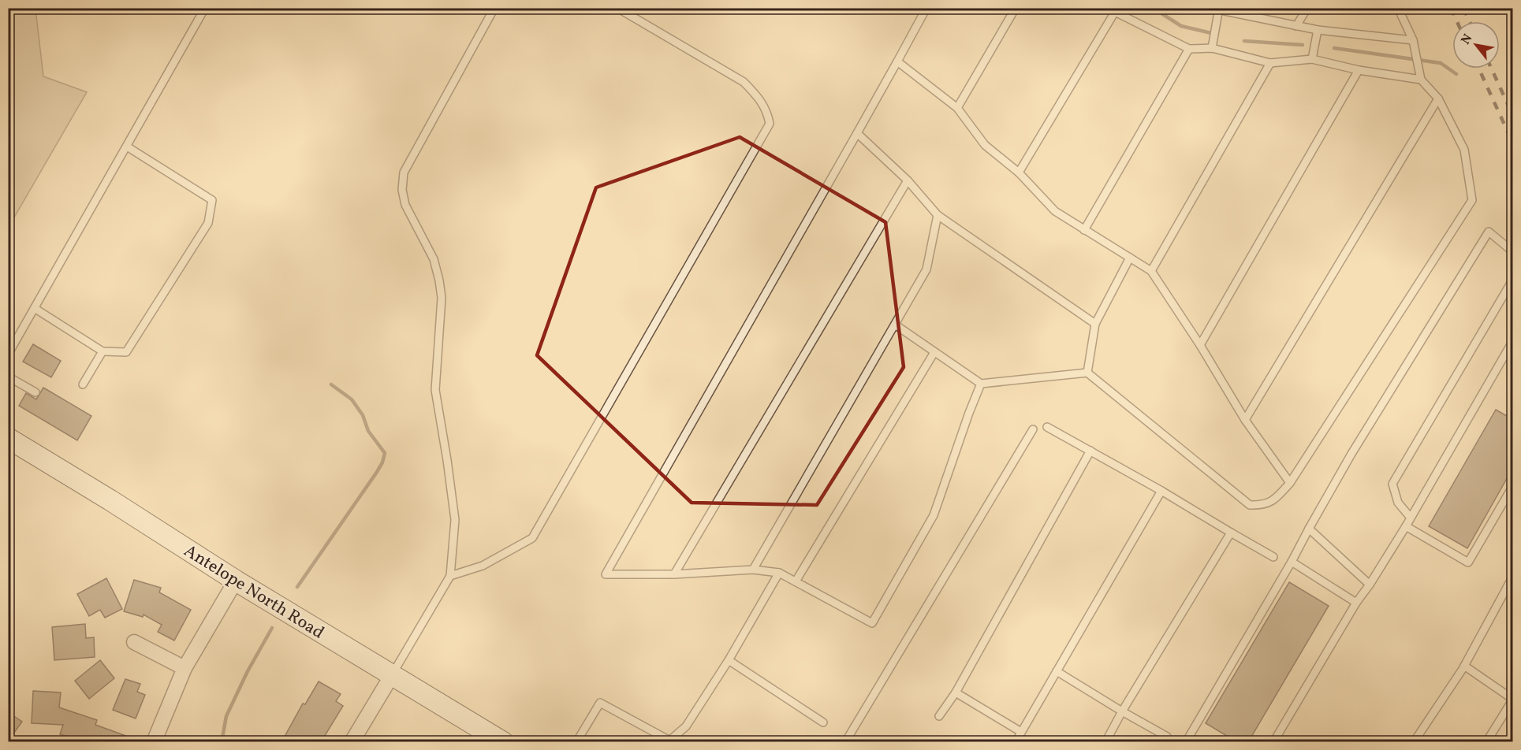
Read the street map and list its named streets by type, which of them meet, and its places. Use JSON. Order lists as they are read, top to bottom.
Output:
{
  "streets": {
    "main road": ["Antelope North Road"]
  },
  "north": "top left"
}
